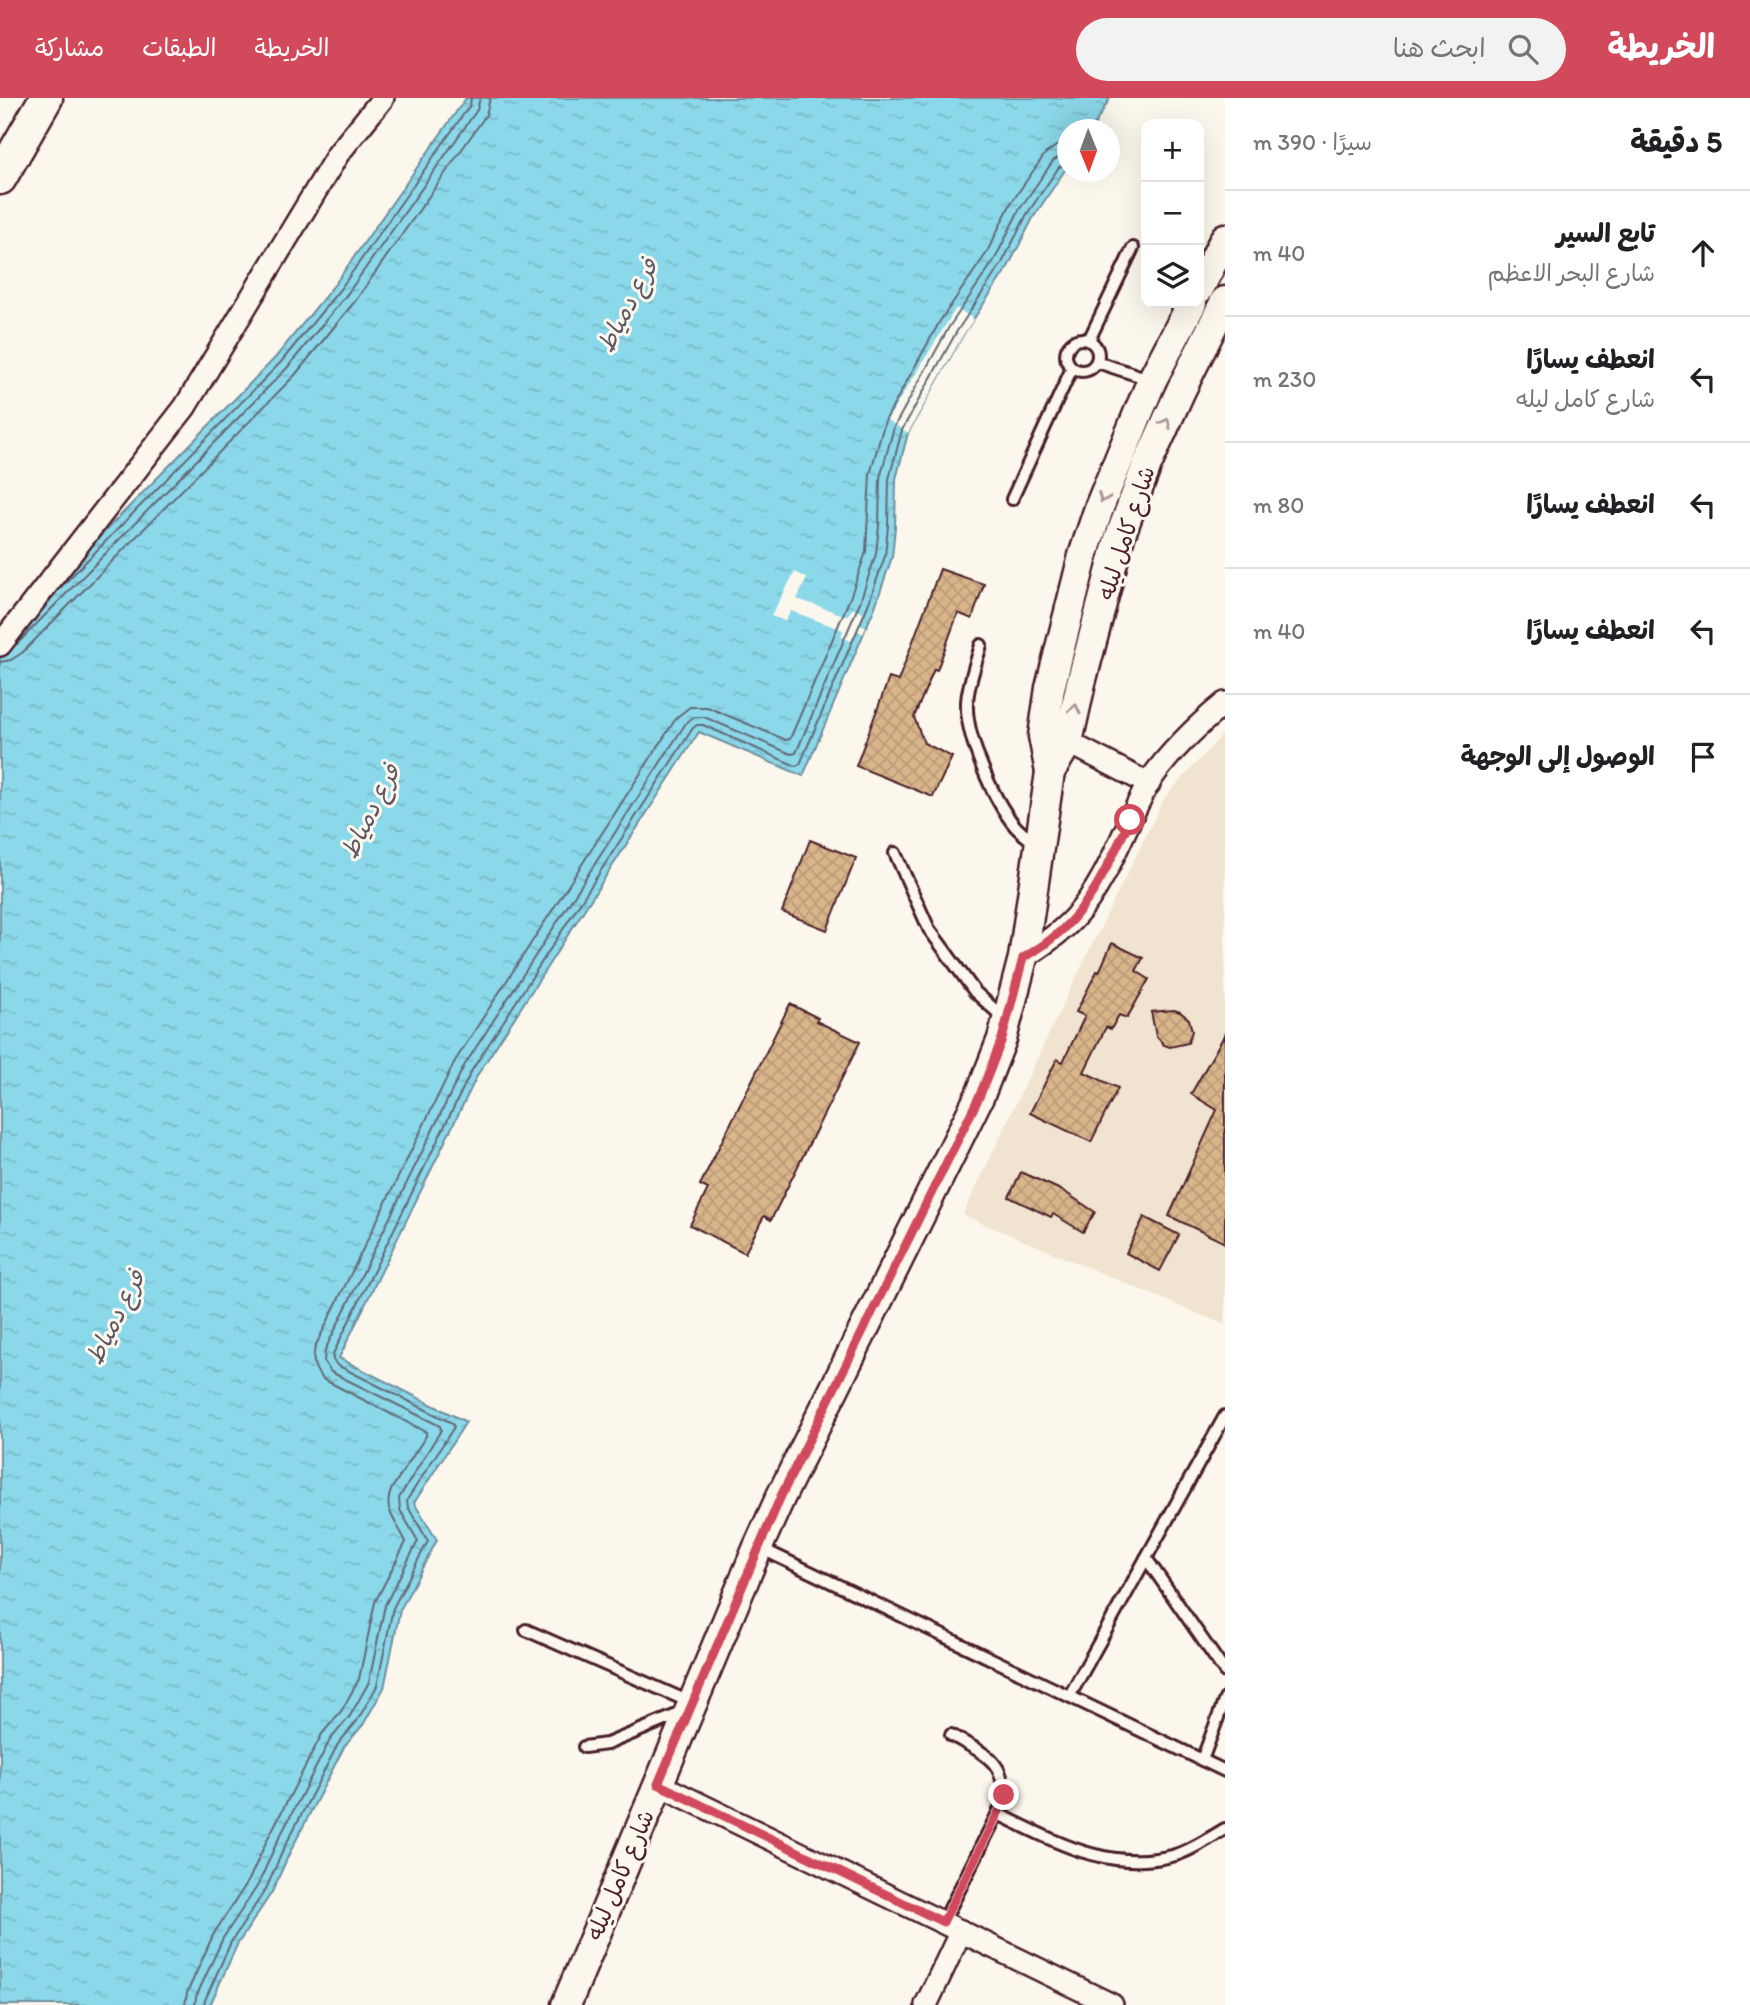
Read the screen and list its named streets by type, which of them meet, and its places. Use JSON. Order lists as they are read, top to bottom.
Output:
{
  "streets": {
    "street": ["شارع كامل ليله"]
  },
  "water": ["فرع دمياط"],
  "north": "bottom",
  "page": {
    "header": "الخريطة",
    "search": "ابحث هنا",
    "nav": ["الخريطة", "الطبقات", "مشاركة"],
    "heading": ["5 دقيقة", "سيرًا · 390 m"],
    "map_buttons": ["+", "−"],
    "list": [
      ["تابع السير", "شارع البحر الاعظم", "40 m"],
      ["انعطف يسارًا", "شارع كامل ليله", "230 m"],
      ["انعطف يسارًا", "80 m"],
      ["انعطف يسارًا", "40 m"],
      "الوصول إلى الوجهة"
    ]
  }
}
